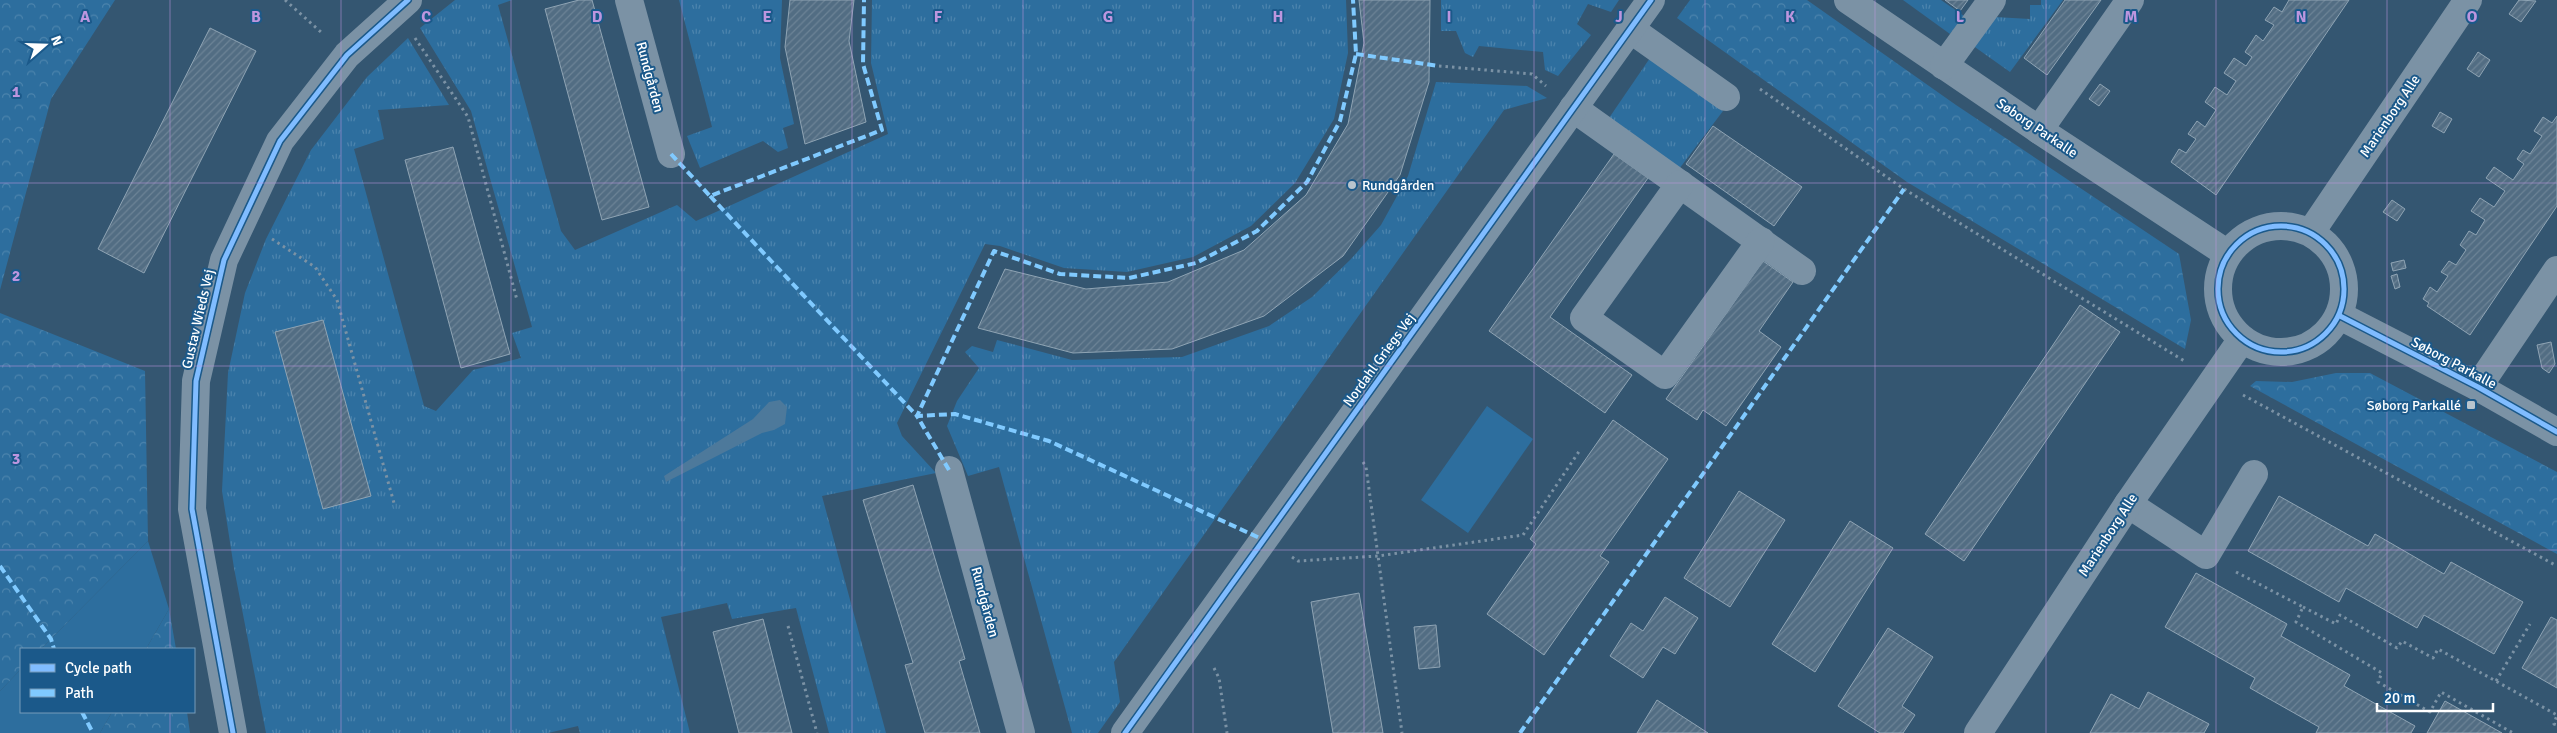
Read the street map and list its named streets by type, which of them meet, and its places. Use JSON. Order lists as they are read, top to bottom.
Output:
{
  "streets": {
    "street": [
      "Rundgården",
      "Marienborg Alle",
      "Søborg Parkalle",
      "Gustav Wieds Vej",
      "Nordahl Griegs Vej"
    ]
  },
  "crossings": [
    ["Marienborg Alle", "Søborg Parkalle"]
  ],
  "places": {
    "other": ["Rundgården"],
    "transit": ["Søborg Parkallé"]
  },
  "legend": ["Cycle path", "Path"],
  "scale_bar": "20 m",
  "north": "right",
  "grid": {
    "columns": [
      "A",
      "B",
      "C",
      "D",
      "E",
      "F",
      "G",
      "H",
      "I",
      "J",
      "K",
      "L",
      "M",
      "N",
      "O"
    ],
    "rows": ["1", "2", "3"]
  }
}
